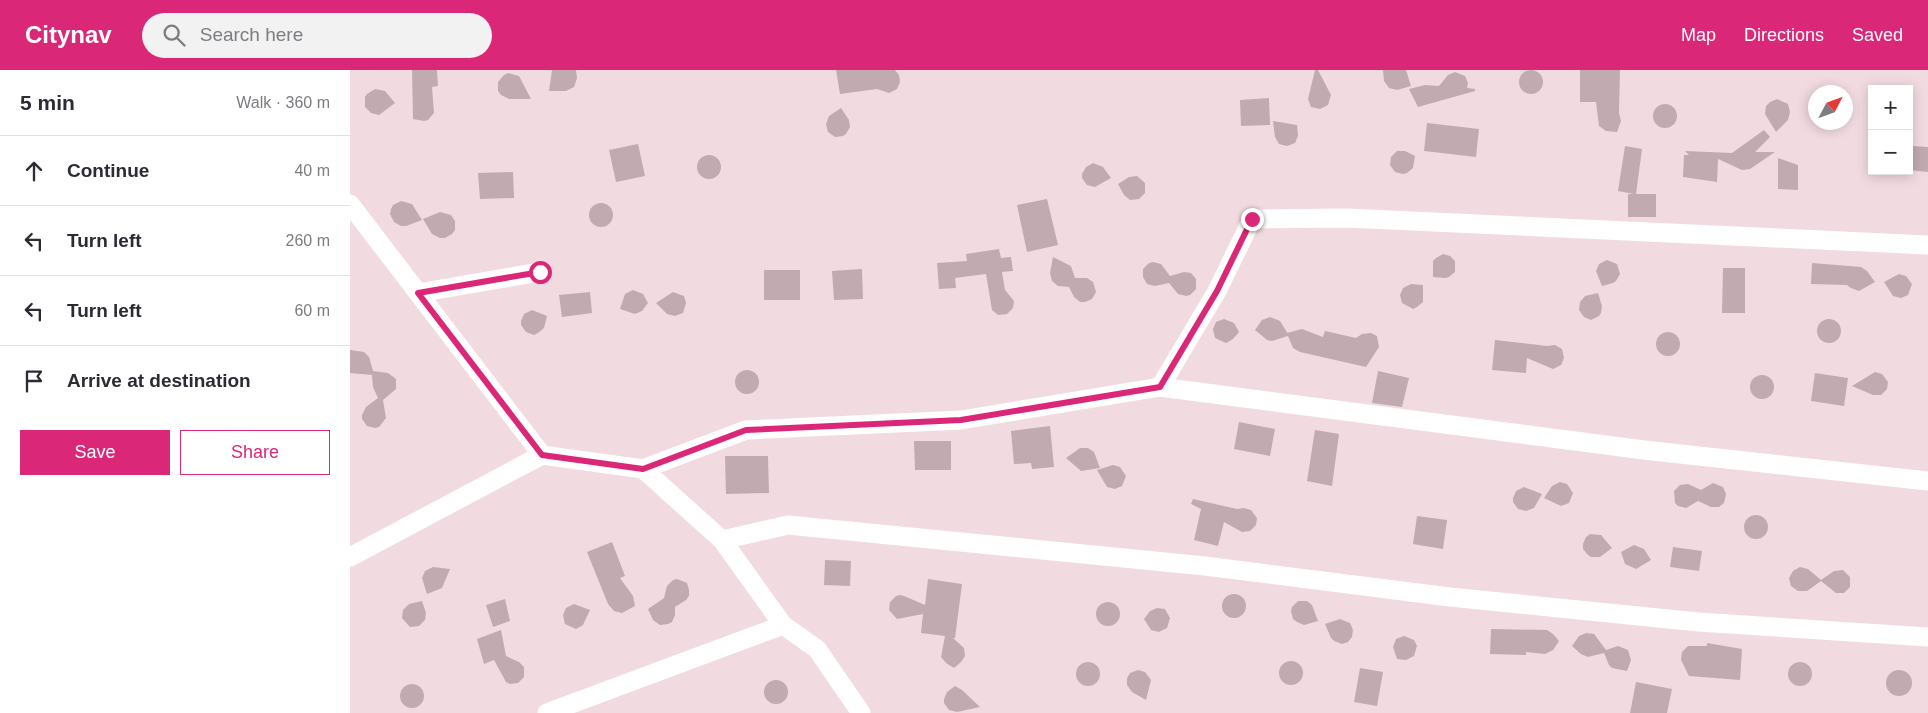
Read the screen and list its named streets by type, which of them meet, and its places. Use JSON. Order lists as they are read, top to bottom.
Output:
{
  "north": "top right",
  "page": {
    "header": "Citynav",
    "search": "Search here",
    "nav": ["Map", "Directions", "Saved"],
    "heading": ["5 min", "Walk · 360 m"],
    "map_buttons": ["+", "−"],
    "list": [
      ["Continue", "40 m"],
      ["Turn left", "260 m"],
      ["Turn left", "60 m"],
      "Arrive at destination"
    ],
    "buttons": ["Save", "Share"]
  }
}
